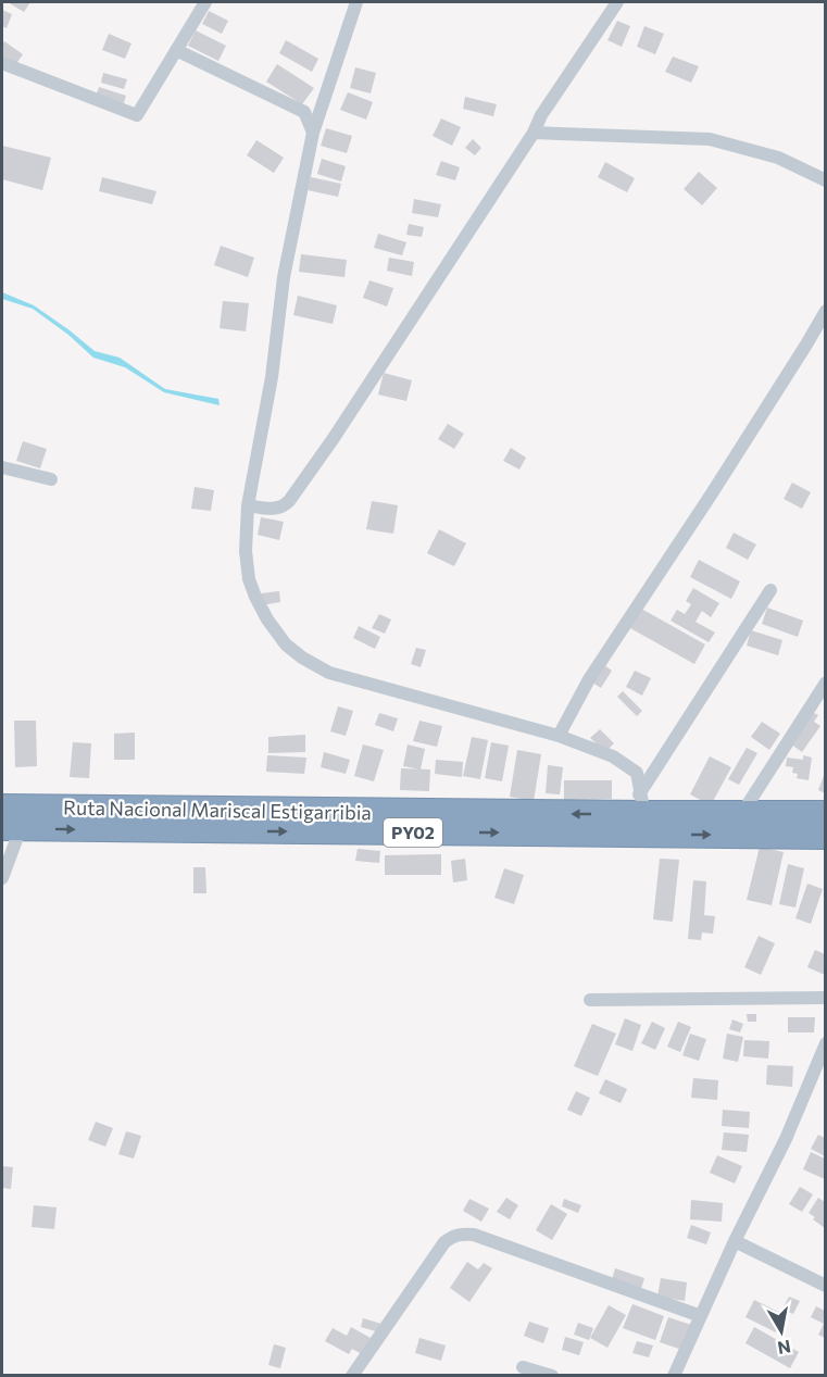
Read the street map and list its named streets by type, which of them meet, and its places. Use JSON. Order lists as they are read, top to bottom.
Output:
{
  "streets": {
    "highway": ["Ruta Nacional Mariscal Estigarribia", "PY02"]
  },
  "north": "bottom"
}
